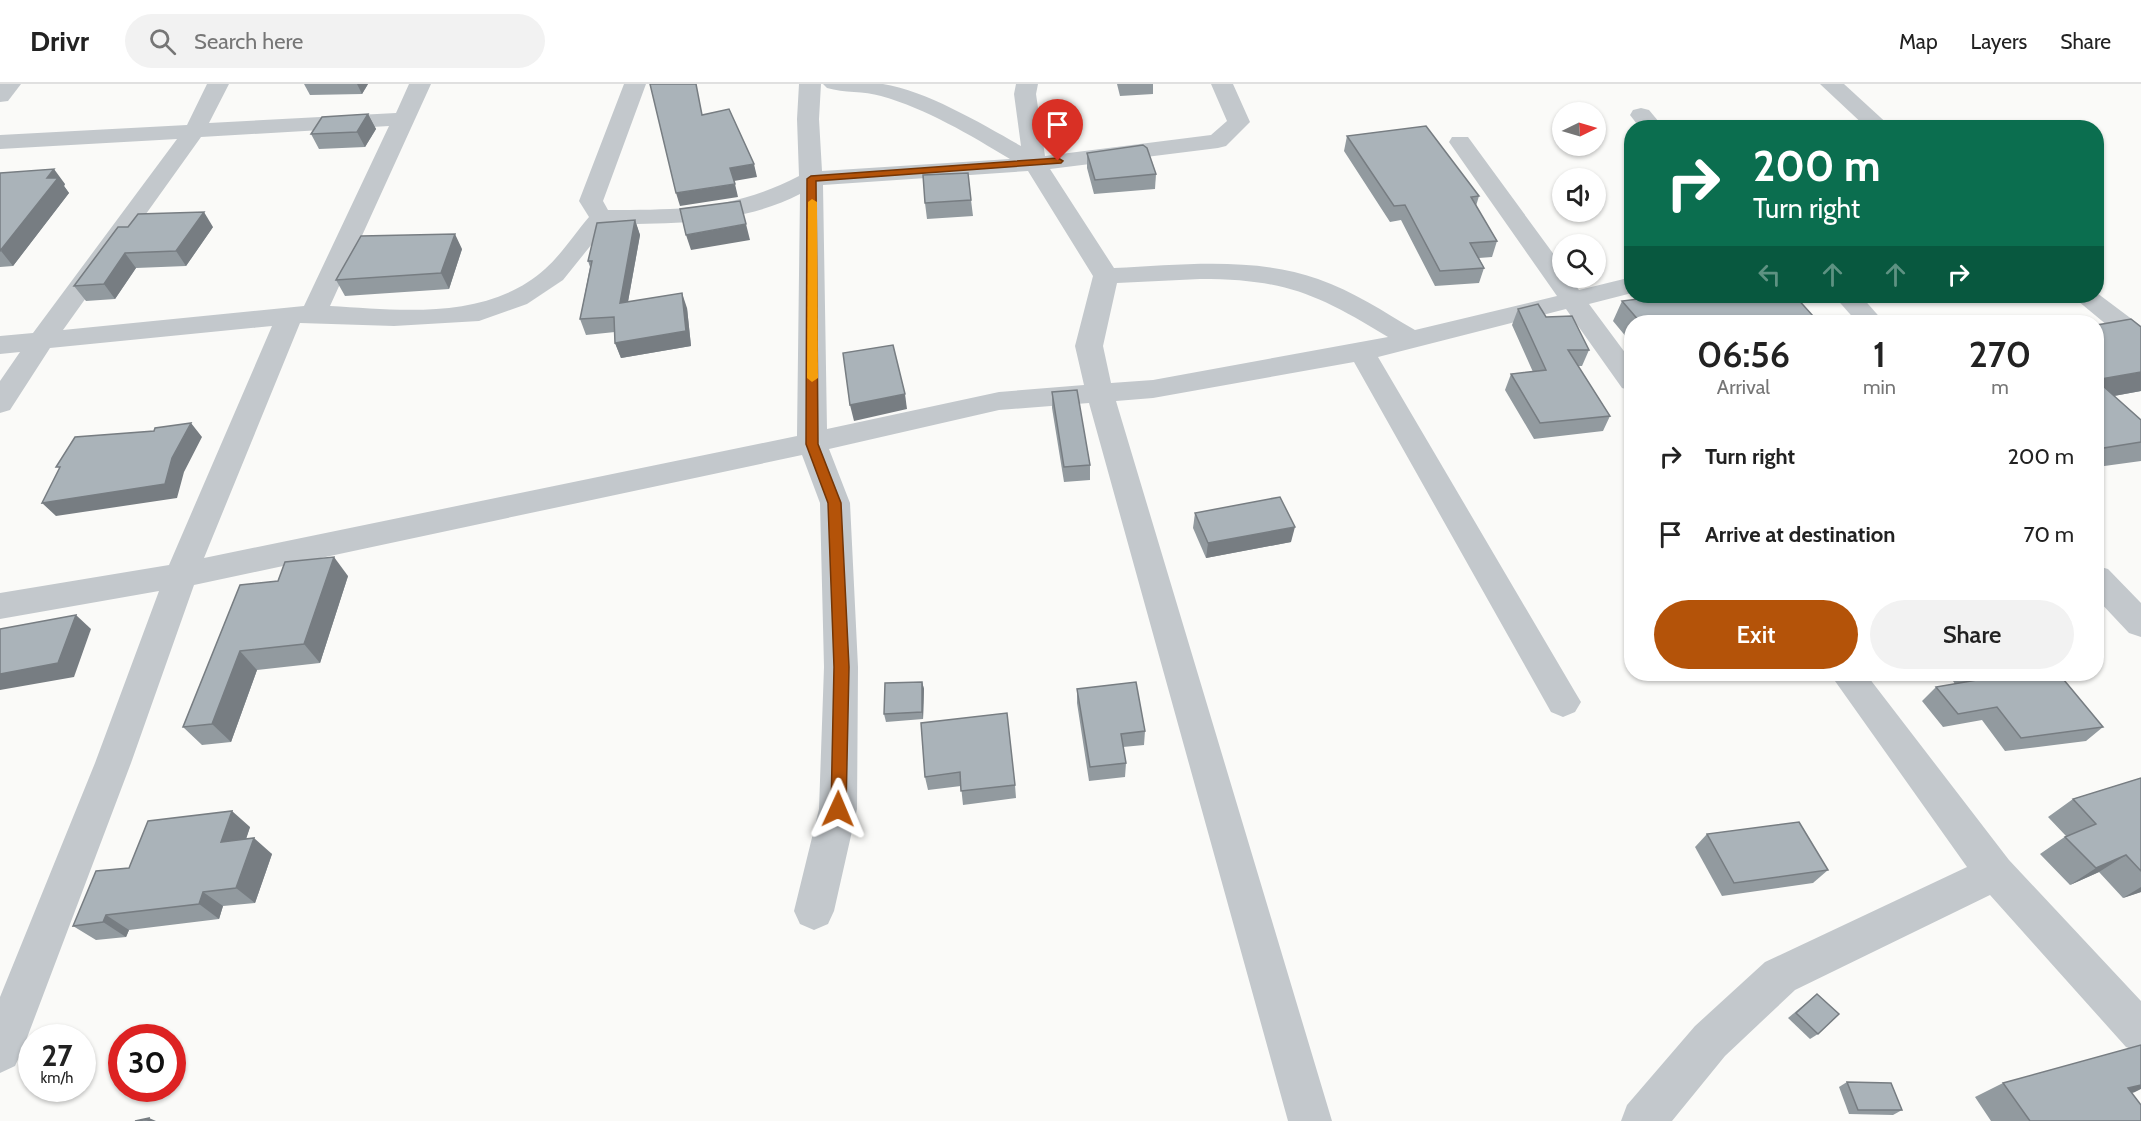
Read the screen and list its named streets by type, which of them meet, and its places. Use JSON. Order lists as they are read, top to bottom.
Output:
{
  "north": "right",
  "page": {
    "header": "Drivr",
    "search": "Search here",
    "nav": ["Map", "Layers", "Share"],
    "turn": ["200 m", "Turn right"],
    "eta": [
      "06:56",
      "Arrival",
      "1",
      "min",
      "270",
      "m"
    ],
    "list": [
      {
        "name": "Turn right",
        "value": "200 m"
      },
      {
        "name": "Arrive at destination",
        "value": "70 m"
      }
    ],
    "buttons": ["Exit", "Share"],
    "speed": "27 km/h",
    "limit": "30"
  }
}
